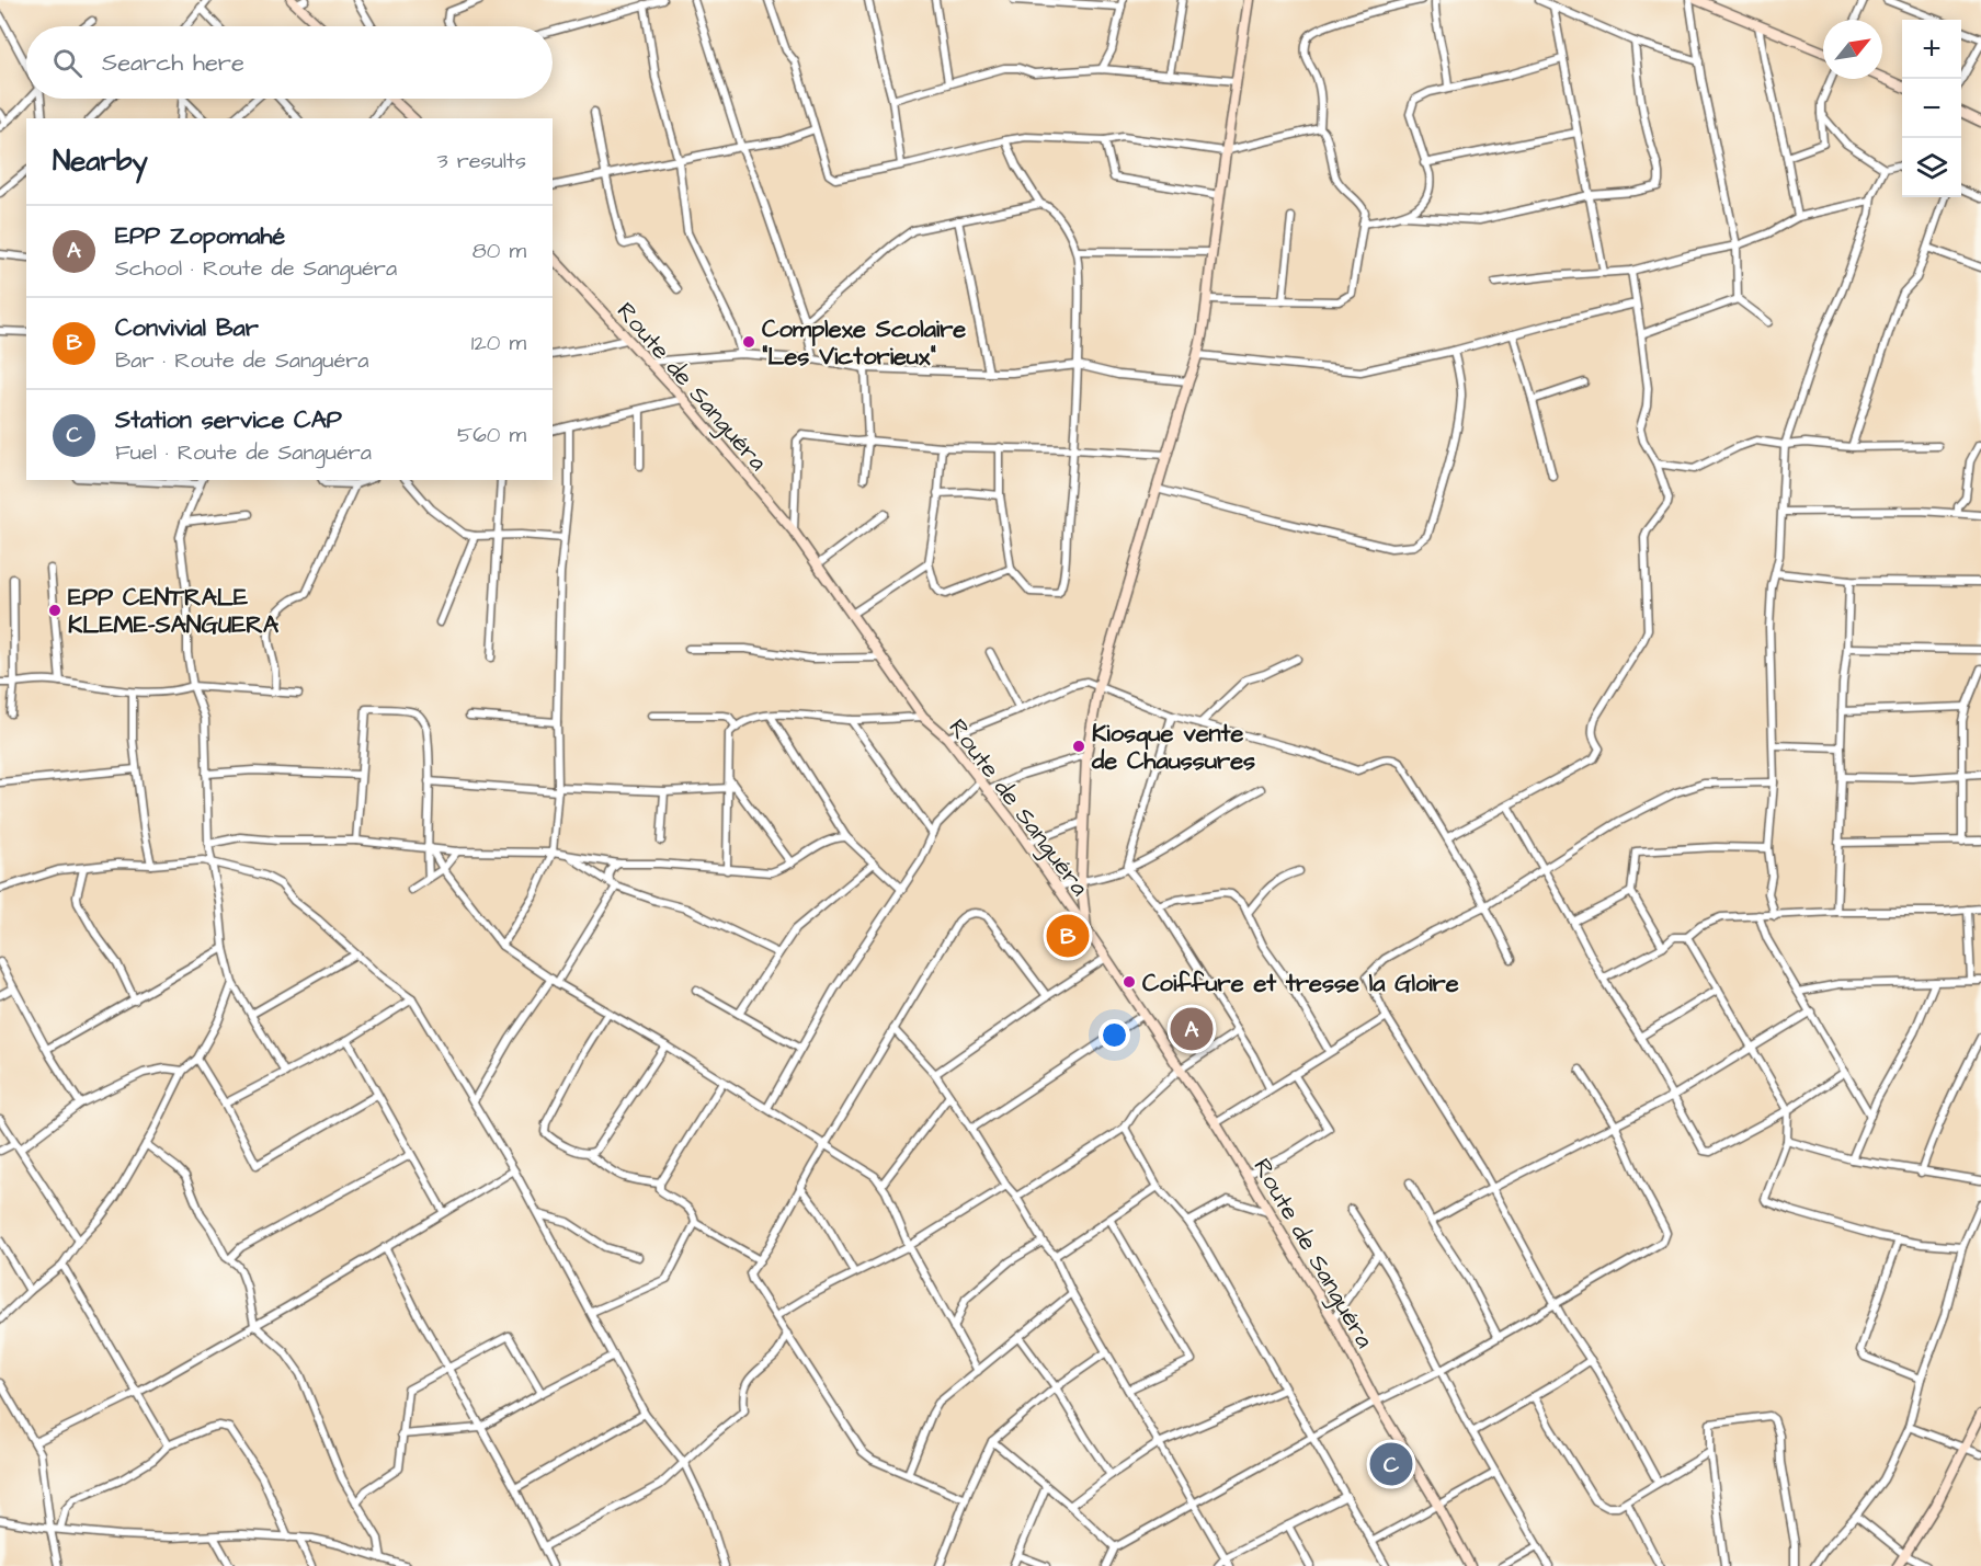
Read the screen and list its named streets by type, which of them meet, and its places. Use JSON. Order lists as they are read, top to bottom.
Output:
{
  "streets": {
    "street": ["Route de Sanguéra"]
  },
  "places": [
    "Complexe Scolaire \"Les Victorieux\"",
    "EPP CENTRALE KLEME-SANGUERA",
    "Kiosque vente de Chaussures",
    "Coiffure et tresse la Gloire"
  ],
  "north": "top right",
  "page": {
    "map_buttons": ["+", "−"],
    "search": "Search here",
    "heading": ["Nearby", "3 results"],
    "list": [
      {
        "mark": "A",
        "name": "EPP Zopomahé",
        "note": "School · Route de Sanguéra",
        "value": "80 m"
      },
      {
        "mark": "B",
        "name": "Convivial Bar",
        "note": "Bar · Route de Sanguéra",
        "value": "120 m"
      },
      {
        "mark": "C",
        "name": "Station service CAP",
        "note": "Fuel · Route de Sanguéra",
        "value": "560 m"
      }
    ],
    "pins": ["B", "A", "C"]
  }
}
